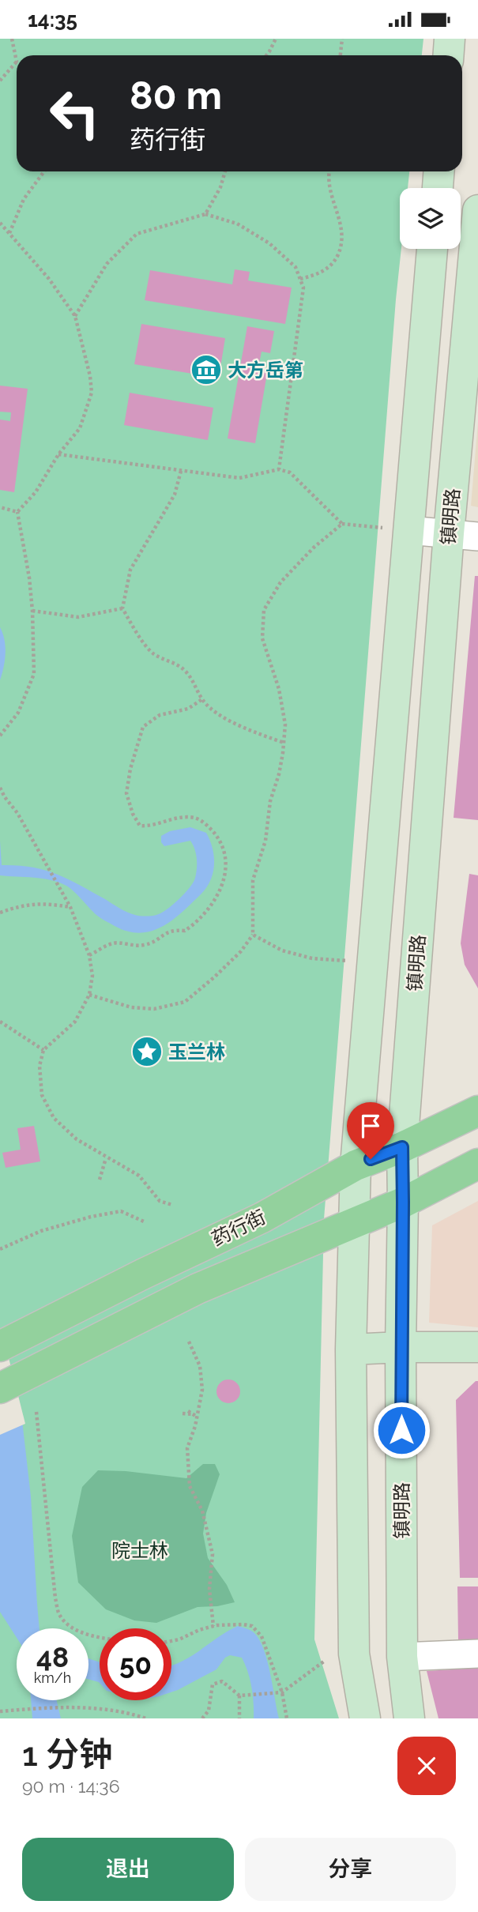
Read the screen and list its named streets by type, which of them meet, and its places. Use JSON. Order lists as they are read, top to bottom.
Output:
{
  "streets": {
    "main road": ["镇明路", "药行街"]
  },
  "crossings": [
    ["镇明路", "药行街"]
  ],
  "parks": ["院士林"],
  "places": {
    "museum": ["大方岳第"],
    "place": ["玉兰林"]
  },
  "page": {
    "status": "14:35",
    "turn": ["80 m", "药行街"],
    "speed": "48 km/h",
    "limit": "50",
    "heading": ["1 分钟", "90 m · 14:36"],
    "buttons": ["退出", "分享"]
  }
}
